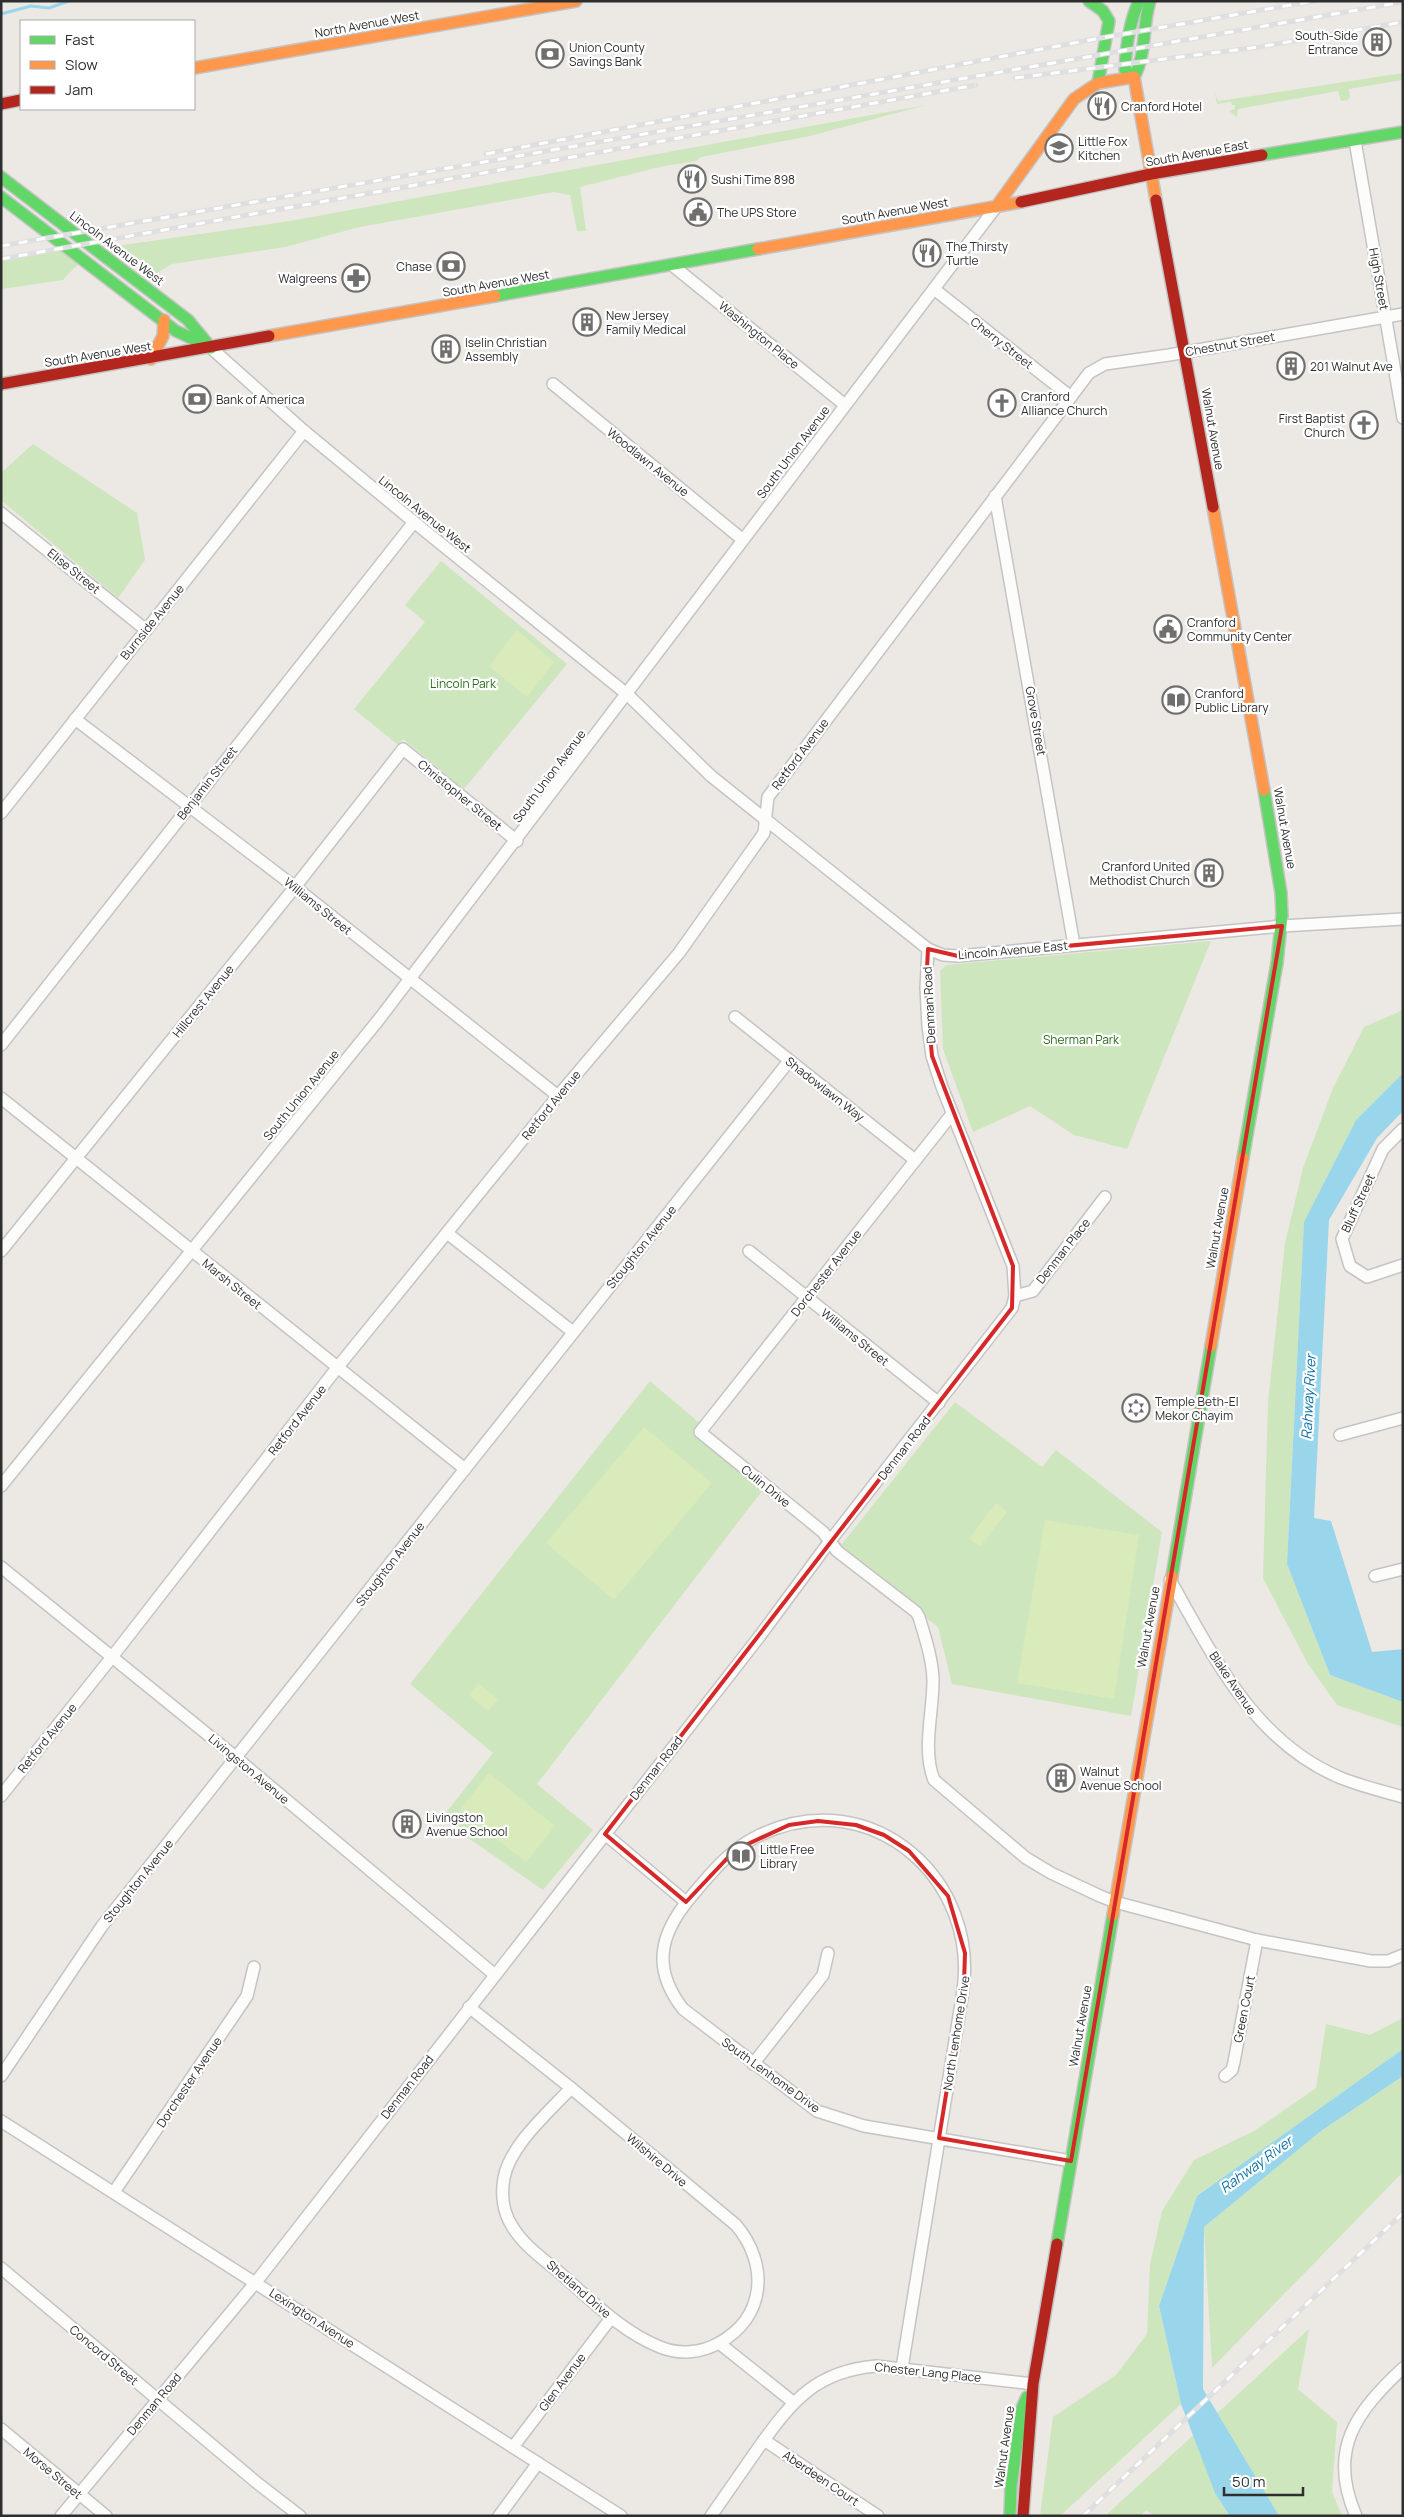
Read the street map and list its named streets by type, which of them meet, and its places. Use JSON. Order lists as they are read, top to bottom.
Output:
{
  "streets": {
    "street": [
      "North Avenue West",
      "South Avenue East",
      "South Avenue West",
      "Lincoln Avenue West",
      "High Street",
      "Washington Place",
      "Cherry Street",
      "Chestnut Street",
      "Walnut Avenue",
      "South Union Avenue",
      "Woodlawn Avenue",
      "Elise Street",
      "Burnside Avenue",
      "Grove Street",
      "Retford Avenue",
      "Benjamin Street",
      "Christopher Street",
      "Williams Street",
      "Lincoln Avenue East",
      "Hillcrest Avenue",
      "Denman Road",
      "Shadowlawn Way",
      "Bluff Street",
      "Stoughton Avenue",
      "Denman Place",
      "Dorchester Avenue",
      "Marsh Street",
      "Culin Drive",
      "Blake Avenue",
      "Livingston Avenue",
      "Green Court",
      "North Lenhome Drive",
      "South Lenhome Drive",
      "Wilshire Drive",
      "Shetland Drive",
      "Lexington Avenue",
      "Concord Street",
      "Chester Lang Place",
      "Glen Avenue",
      "Morse Street",
      "Aberdeen Court"
    ]
  },
  "crossings": [
    ["South Avenue East", "South Avenue West"],
    ["South Avenue East", "High Street"],
    ["South Avenue East", "Walnut Avenue"],
    ["South Avenue East", "South Union Avenue"],
    ["South Avenue West", "Lincoln Avenue West"],
    ["South Avenue West", "Washington Place"],
    ["South Avenue West", "South Union Avenue"],
    ["Lincoln Avenue West", "South Union Avenue"],
    ["Lincoln Avenue West", "Burnside Avenue"],
    ["Lincoln Avenue West", "Benjamin Street"],
    ["Lincoln Avenue West", "Lincoln Avenue East"],
    ["High Street", "Chestnut Street"],
    ["Washington Place", "South Union Avenue"],
    ["Cherry Street", "Chestnut Street"],
    ["Cherry Street", "South Union Avenue"],
    ["Cherry Street", "Retford Avenue"],
    ["Chestnut Street", "Walnut Avenue"],
    ["Chestnut Street", "Retford Avenue"],
    ["Walnut Avenue", "Lincoln Avenue East"],
    ["Walnut Avenue", "Culin Drive"],
    ["Walnut Avenue", "Blake Avenue"],
    ["Walnut Avenue", "South Lenhome Drive"],
    ["Walnut Avenue", "Chester Lang Place"],
    ["South Union Avenue", "Woodlawn Avenue"],
    ["South Union Avenue", "Christopher Street"],
    ["South Union Avenue", "Williams Street"],
    ["South Union Avenue", "Lincoln Avenue East"],
    ["South Union Avenue", "Marsh Street"],
    ["Elise Street", "Burnside Avenue"],
    ["Burnside Avenue", "Williams Street"],
    ["Grove Street", "Retford Avenue"],
    ["Grove Street", "Lincoln Avenue East"],
    ["Retford Avenue", "Williams Street"],
    ["Retford Avenue", "Lincoln Avenue East"],
    ["Retford Avenue", "Marsh Street"],
    ["Retford Avenue", "Livingston Avenue"],
    ["Benjamin Street", "Williams Street"],
    ["Christopher Street", "Hillcrest Avenue"],
    ["Williams Street", "Hillcrest Avenue"],
    ["Williams Street", "Denman Road"],
    ["Williams Street", "Dorchester Avenue"],
    ["Lincoln Avenue East", "Denman Road"],
    ["Hillcrest Avenue", "Marsh Street"],
    ["Denman Road", "Denman Place"],
    ["Denman Road", "Dorchester Avenue"],
    ["Denman Road", "Culin Drive"],
    ["Denman Road", "Livingston Avenue"],
    ["Denman Road", "Wilshire Drive"],
    ["Denman Road", "Lexington Avenue"],
    ["Denman Road", "Concord Street"],
    ["Denman Road", "Morse Street"],
    ["Shadowlawn Way", "Stoughton Avenue"],
    ["Shadowlawn Way", "Dorchester Avenue"],
    ["Stoughton Avenue", "Marsh Street"],
    ["Stoughton Avenue", "Livingston Avenue"],
    ["Dorchester Avenue", "Culin Drive"],
    ["Dorchester Avenue", "Lexington Avenue"],
    ["North Lenhome Drive", "South Lenhome Drive"],
    ["North Lenhome Drive", "Chester Lang Place"],
    ["Wilshire Drive", "Shetland Drive"],
    ["Shetland Drive", "Glen Avenue"],
    ["Lexington Avenue", "Glen Avenue"],
    ["Chester Lang Place", "Aberdeen Court"]
  ],
  "water": ["Rahway River"],
  "parks": ["Lincoln Park", "Sherman Park"],
  "places": {
    "building": [
      "South-Side Entrance",
      "New Jersey Family Medical",
      "Iselin Christian Assembly",
      "201 Walnut Ave",
      "Cranford United Methodist Church",
      "Walnut Avenue School",
      "Livingston Avenue School"
    ],
    "bank": ["Union County Savings Bank", "Chase", "Bank of America"],
    "restaurant": ["Cranford Hotel", "Sushi Time 898", "The Thirsty Turtle"],
    "school or university": ["Little Fox Kitchen"],
    "public building": ["The UPS Store", "Cranford Community Center"],
    "pharmacy": ["Walgreens"],
    "church": ["Cranford Alliance Church", "First Baptist Church"],
    "library": ["Cranford Public Library", "Little Free Library"],
    "synagogue": ["Temple Beth-El Mekor Chayim"]
  },
  "legend": ["Fast", "Slow", "Jam"],
  "scale_bar": "50 m"
}
